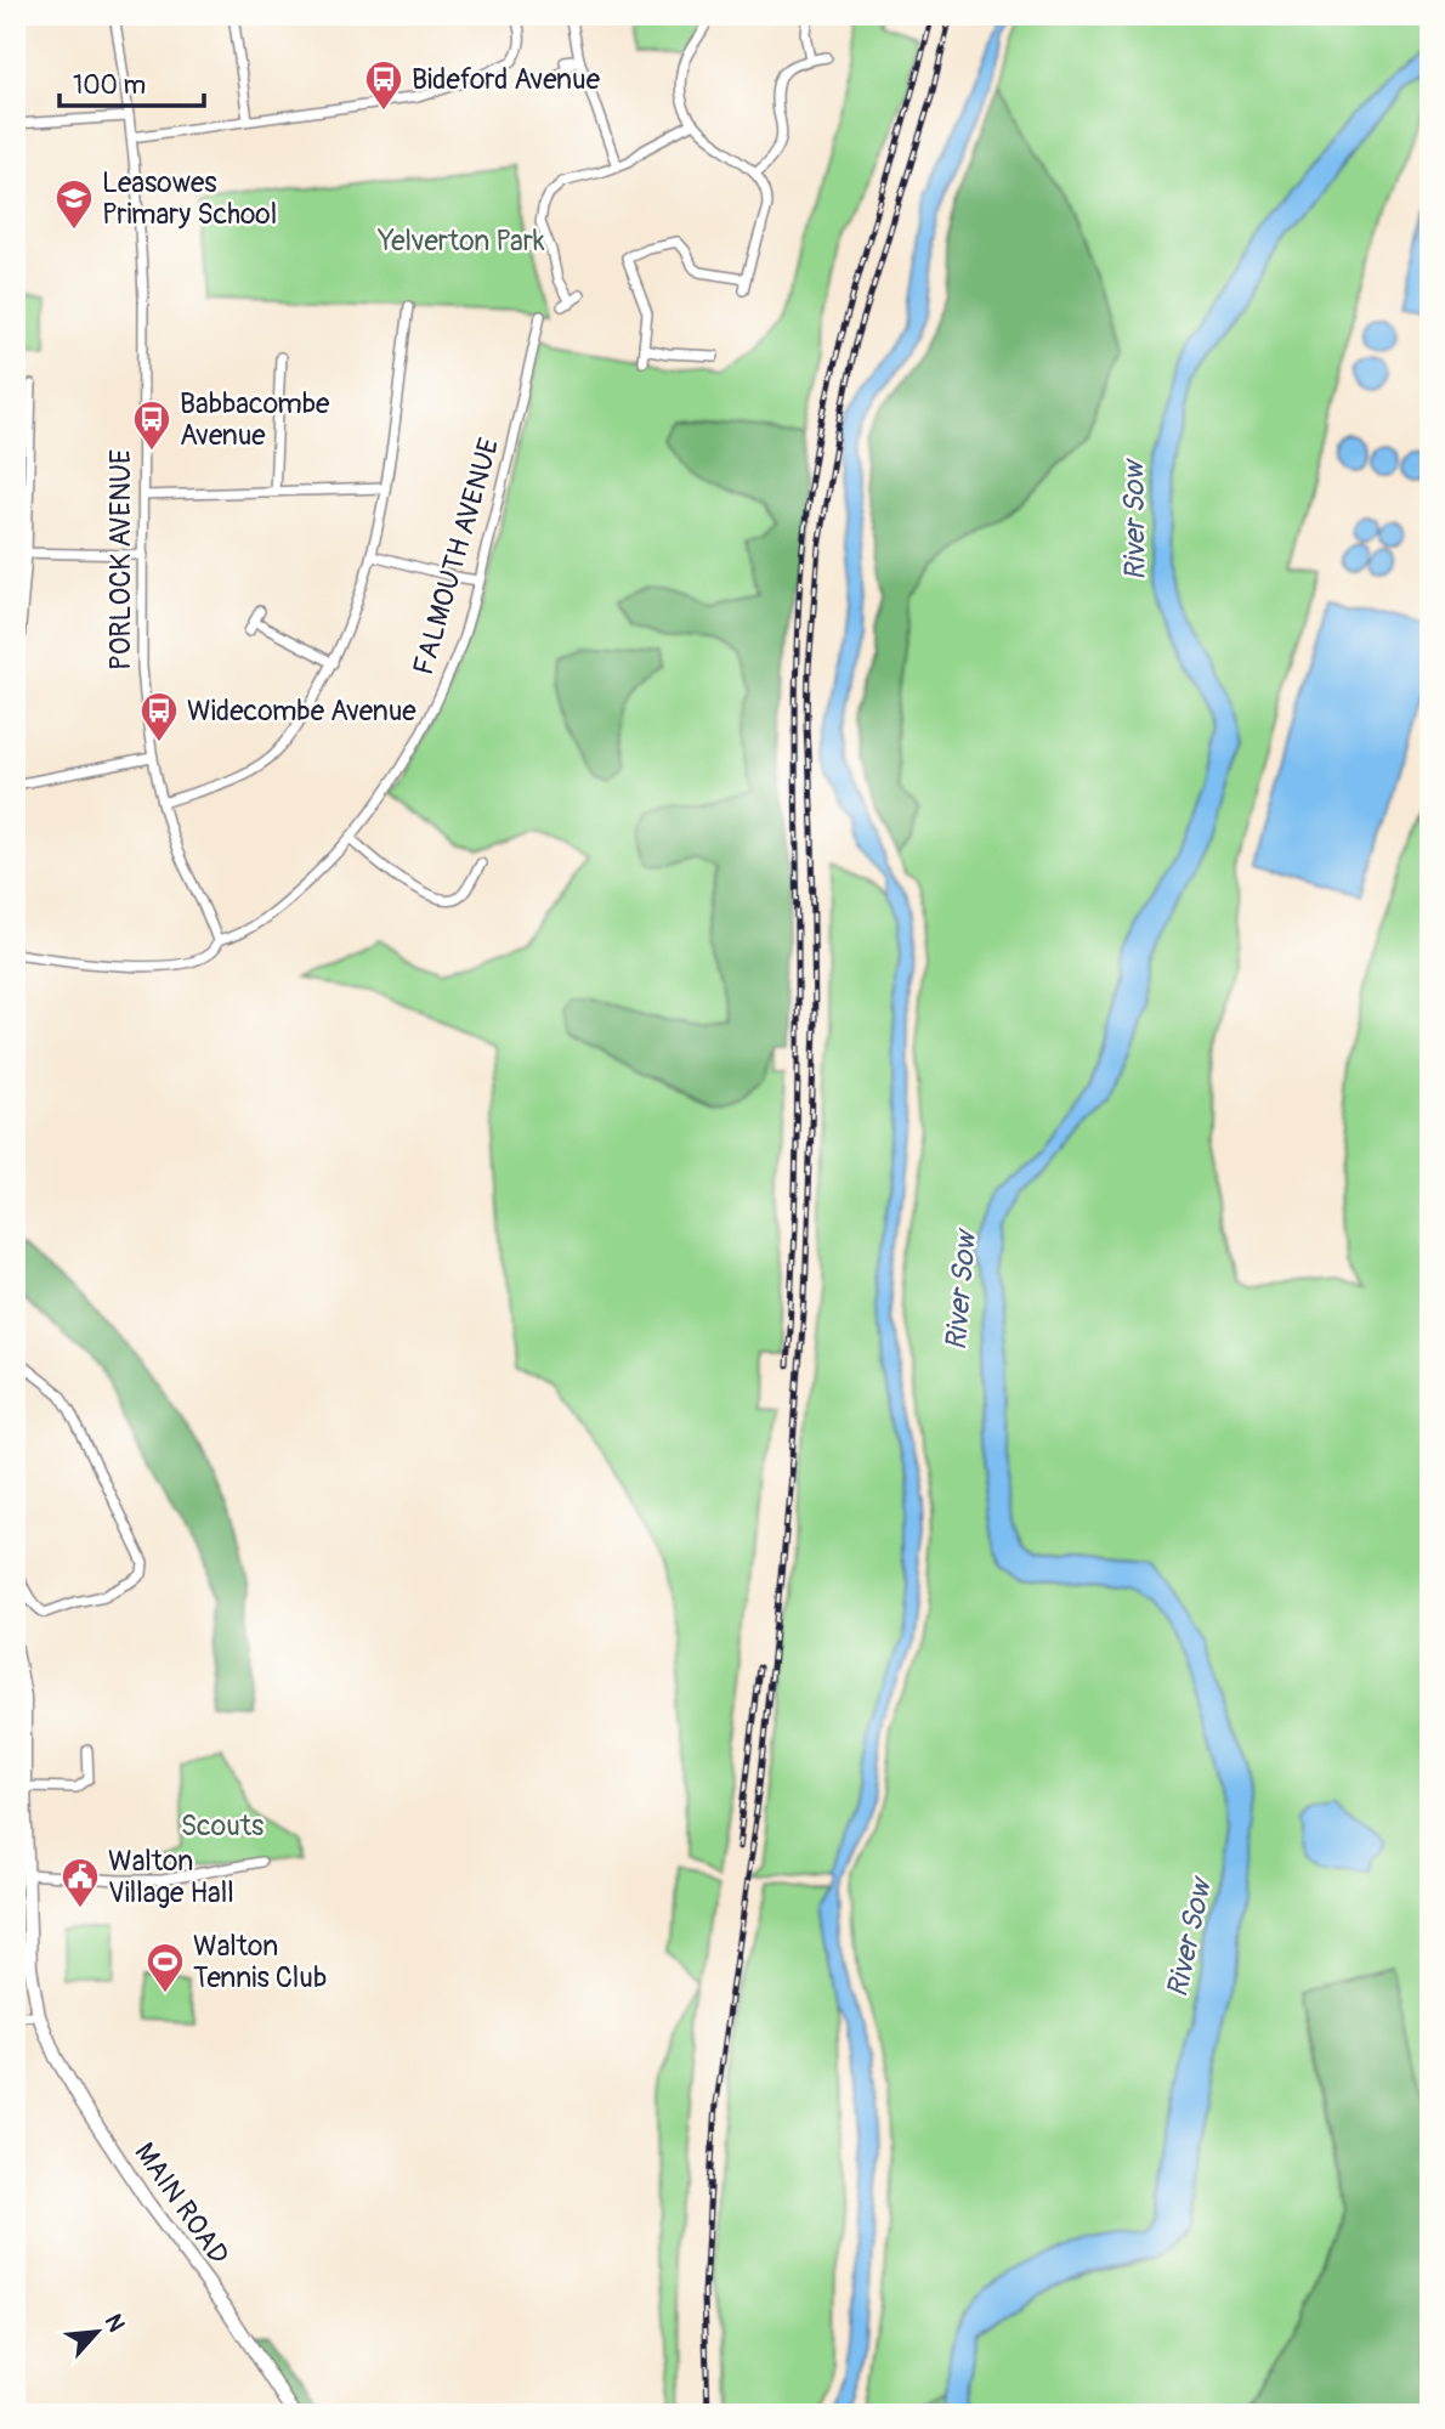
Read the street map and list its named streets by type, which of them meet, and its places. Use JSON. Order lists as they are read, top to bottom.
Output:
{
  "streets": {
    "highway": ["MAIN ROAD"],
    "street": ["FALMOUTH AVENUE", "PORLOCK AVENUE"]
  },
  "crossings": [
    ["FALMOUTH AVENUE", "PORLOCK AVENUE"]
  ],
  "water": ["River Sow"],
  "parks": ["Yelverton Park", "Scouts"],
  "places": {
    "bus stop": ["Bideford Avenue", "Babbacombe Avenue", "Widecombe Avenue"],
    "school or university": ["Leasowes Primary School"],
    "public building": ["Walton Village Hall"],
    "sports": ["Walton Tennis Club"]
  },
  "scale_bar": "100 m",
  "north": "top right"
}
